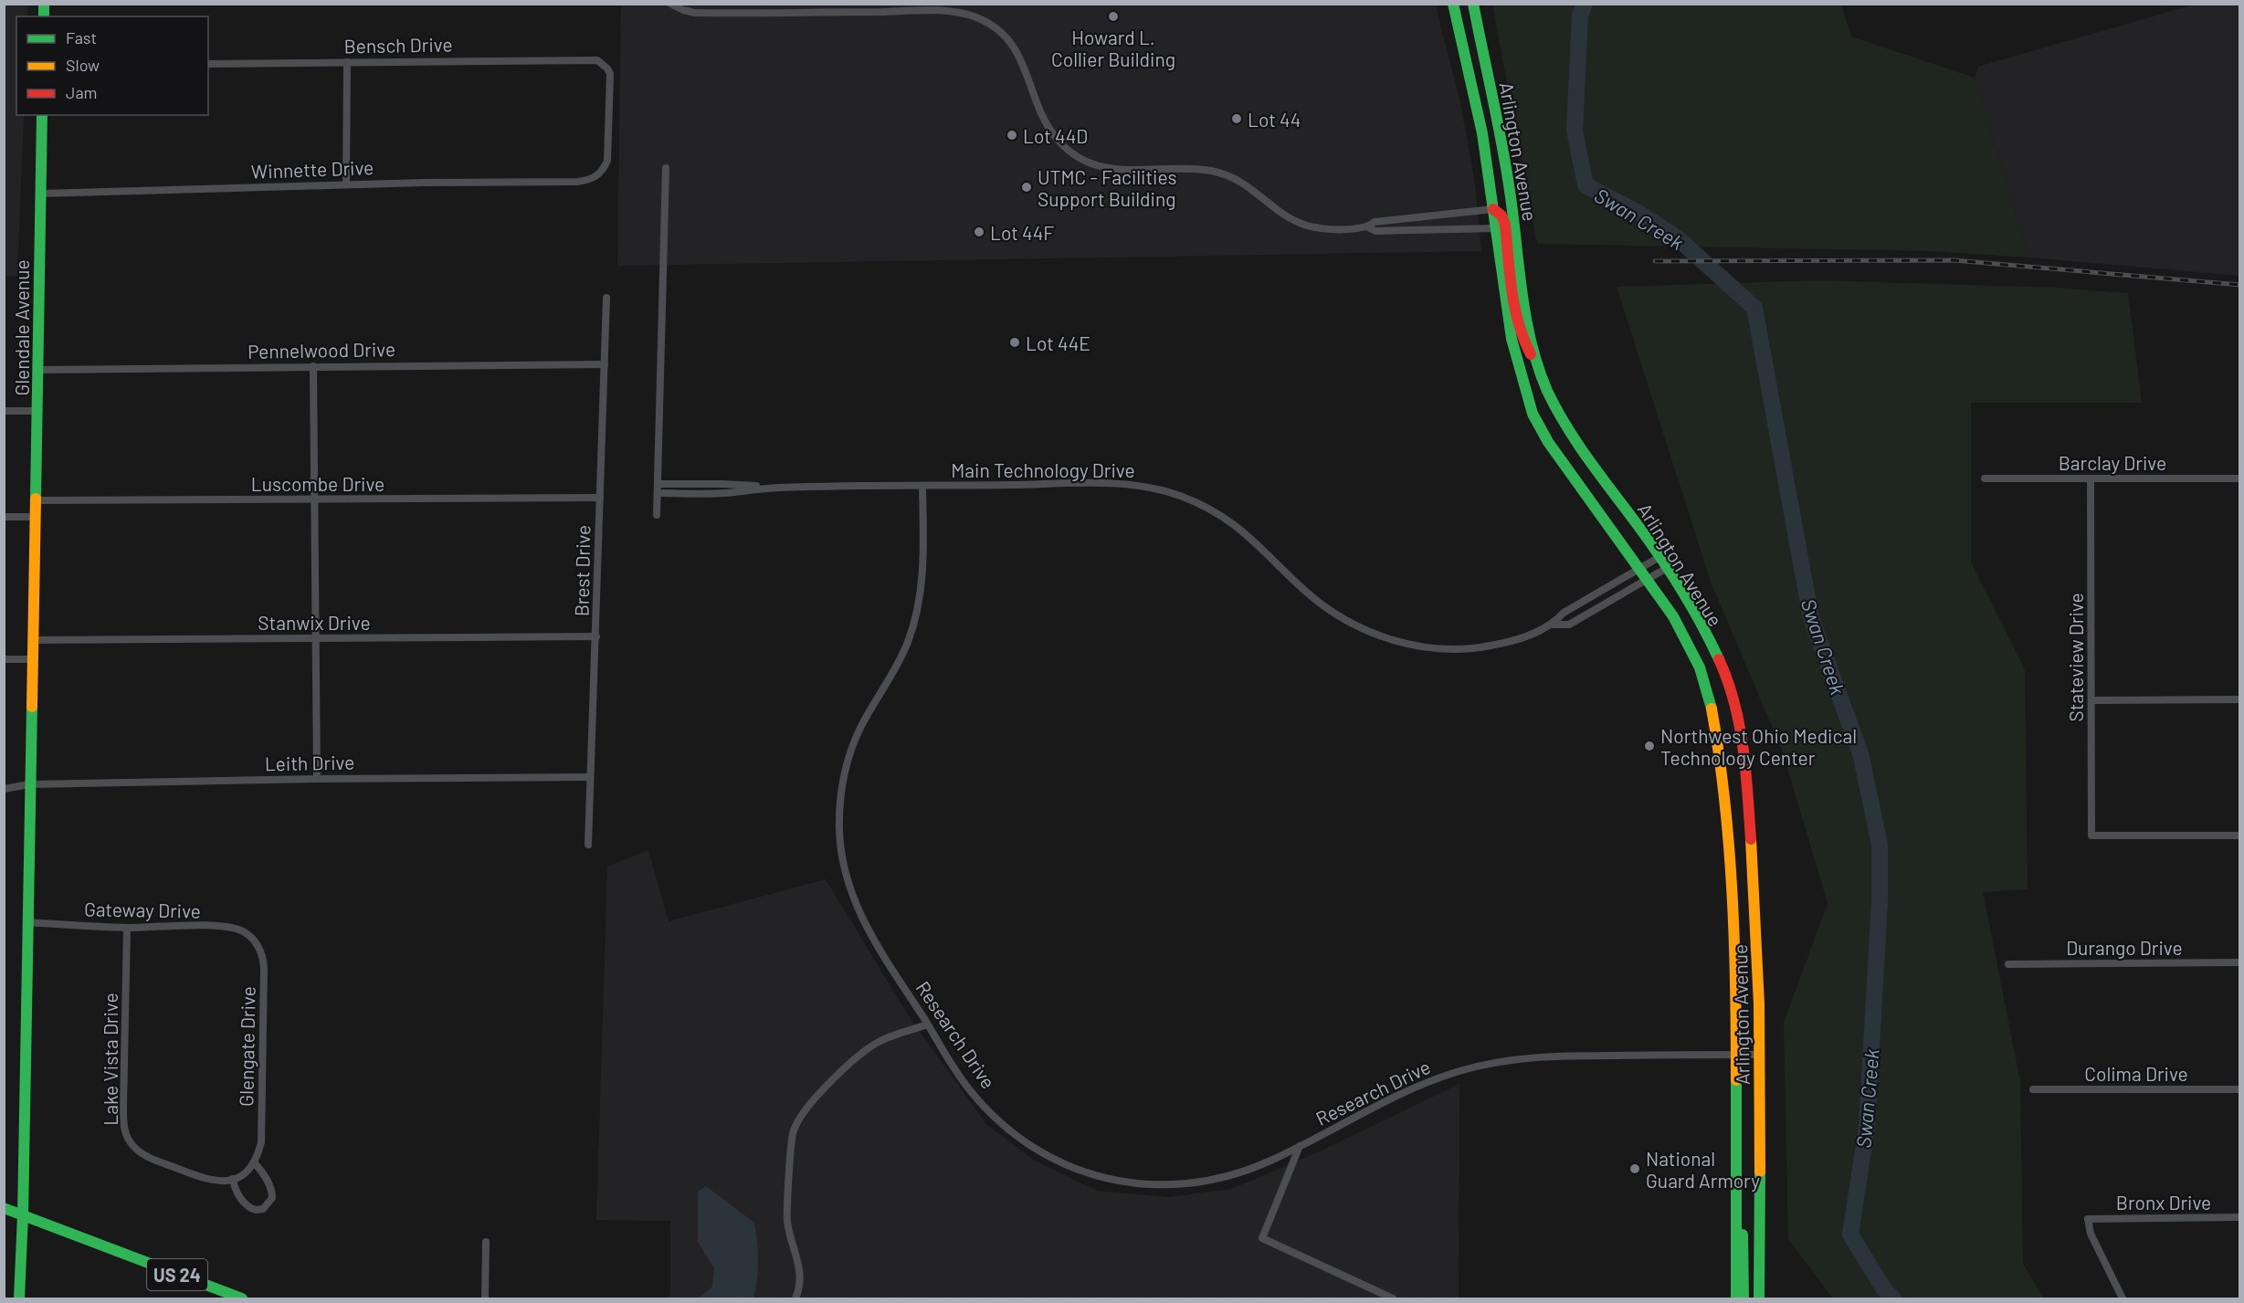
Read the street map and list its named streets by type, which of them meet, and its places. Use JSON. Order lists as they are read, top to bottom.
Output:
{
  "streets": {
    "street": [
      "Bensch Drive",
      "Arlington Avenue",
      "Winnette Drive",
      "Glendale Avenue",
      "Pennelwood Drive",
      "Barclay Drive",
      "Main Technology Drive",
      "Luscombe Drive",
      "Brest Drive",
      "Stanwix Drive",
      "Stateview Drive",
      "Leith Drive",
      "Gateway Drive",
      "Durango Drive",
      "Research Drive",
      "Glengate Drive",
      "Lake Vista Drive",
      "Colima Drive",
      "Bronx Drive",
      "US 24"
    ]
  },
  "crossings": [
    ["Bensch Drive", "Winnette Drive"],
    ["Arlington Avenue", "Main Technology Drive"],
    ["Arlington Avenue", "Research Drive"],
    ["Winnette Drive", "Glendale Avenue"],
    ["Glendale Avenue", "Pennelwood Drive"],
    ["Glendale Avenue", "Luscombe Drive"],
    ["Glendale Avenue", "Stanwix Drive"],
    ["Glendale Avenue", "Leith Drive"],
    ["Glendale Avenue", "Gateway Drive"],
    ["Glendale Avenue", "US 24"],
    ["Pennelwood Drive", "Brest Drive"],
    ["Barclay Drive", "Stateview Drive"],
    ["Main Technology Drive", "Research Drive"],
    ["Luscombe Drive", "Brest Drive"],
    ["Brest Drive", "Stanwix Drive"],
    ["Brest Drive", "Leith Drive"],
    ["Gateway Drive", "Glengate Drive"],
    ["Gateway Drive", "Lake Vista Drive"]
  ],
  "water": ["Swan Creek"],
  "places": [
    "Howard L. Collier Building",
    "Lot 44",
    "Lot 44D",
    "UTMC - Facilities Support Building",
    "Lot 44F",
    "Lot 44E",
    "Northwest Ohio Medical Technology Center",
    "National Guard Armory"
  ],
  "legend": ["Fast", "Slow", "Jam"]
}
